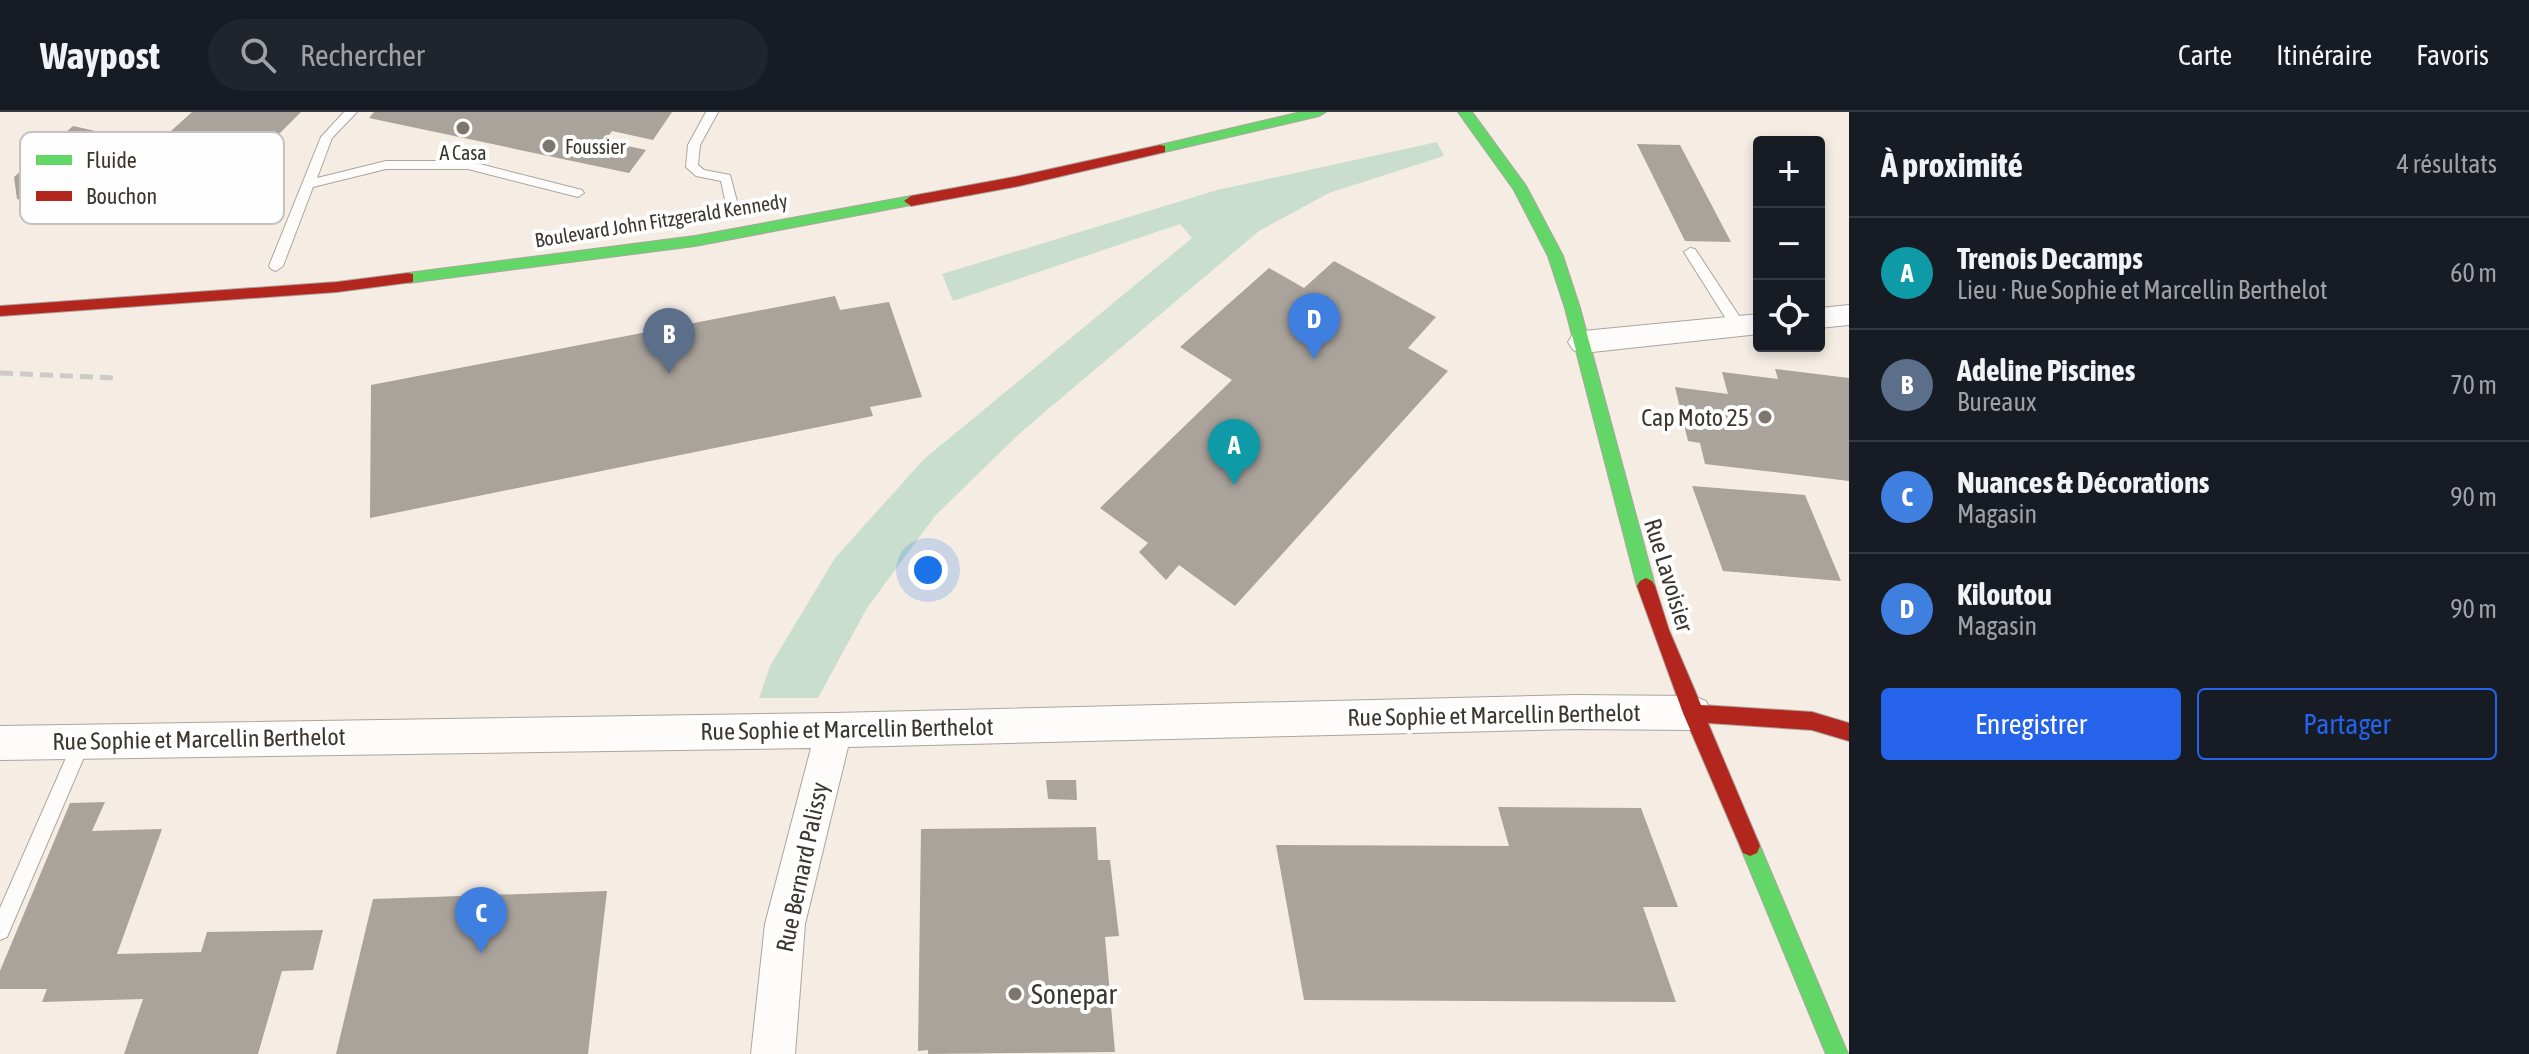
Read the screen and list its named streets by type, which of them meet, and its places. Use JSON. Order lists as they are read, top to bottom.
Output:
{
  "streets": {
    "main road": ["Boulevard John Fitzgerald Kennedy", "Rue Lavoisier"],
    "street": ["Rue Sophie et Marcellin Berthelot", "Rue Bernard Palissy"]
  },
  "crossings": [
    ["Rue Lavoisier", "Rue Sophie et Marcellin Berthelot"],
    ["Rue Sophie et Marcellin Berthelot", "Rue Bernard Palissy"]
  ],
  "places": [
    "A Casa",
    "Foussier",
    "Cap Moto 25",
    "Sonepar"
  ],
  "legend": ["Fluide", "Bouchon"],
  "page": {
    "header": "Waypost",
    "search": "Rechercher",
    "nav": ["Carte", "Itinéraire", "Favoris"],
    "heading": ["À proximité", "4 résultats"],
    "map_buttons": ["+", "−"],
    "list": [
      {
        "mark": "A",
        "name": "Trenois Decamps",
        "note": "Lieu · Rue Sophie et Marcellin Berthelot",
        "value": "60 m"
      },
      {
        "mark": "B",
        "name": "Adeline Piscines",
        "note": "Bureaux",
        "value": "70 m"
      },
      {
        "mark": "C",
        "name": "Nuances & Décorations",
        "note": "Magasin",
        "value": "90 m"
      },
      {
        "mark": "D",
        "name": "Kiloutou",
        "note": "Magasin",
        "value": "90 m"
      }
    ],
    "pins": [
      "D",
      "B",
      "A",
      "C"
    ],
    "buttons": ["Enregistrer", "Partager"]
  }
}
